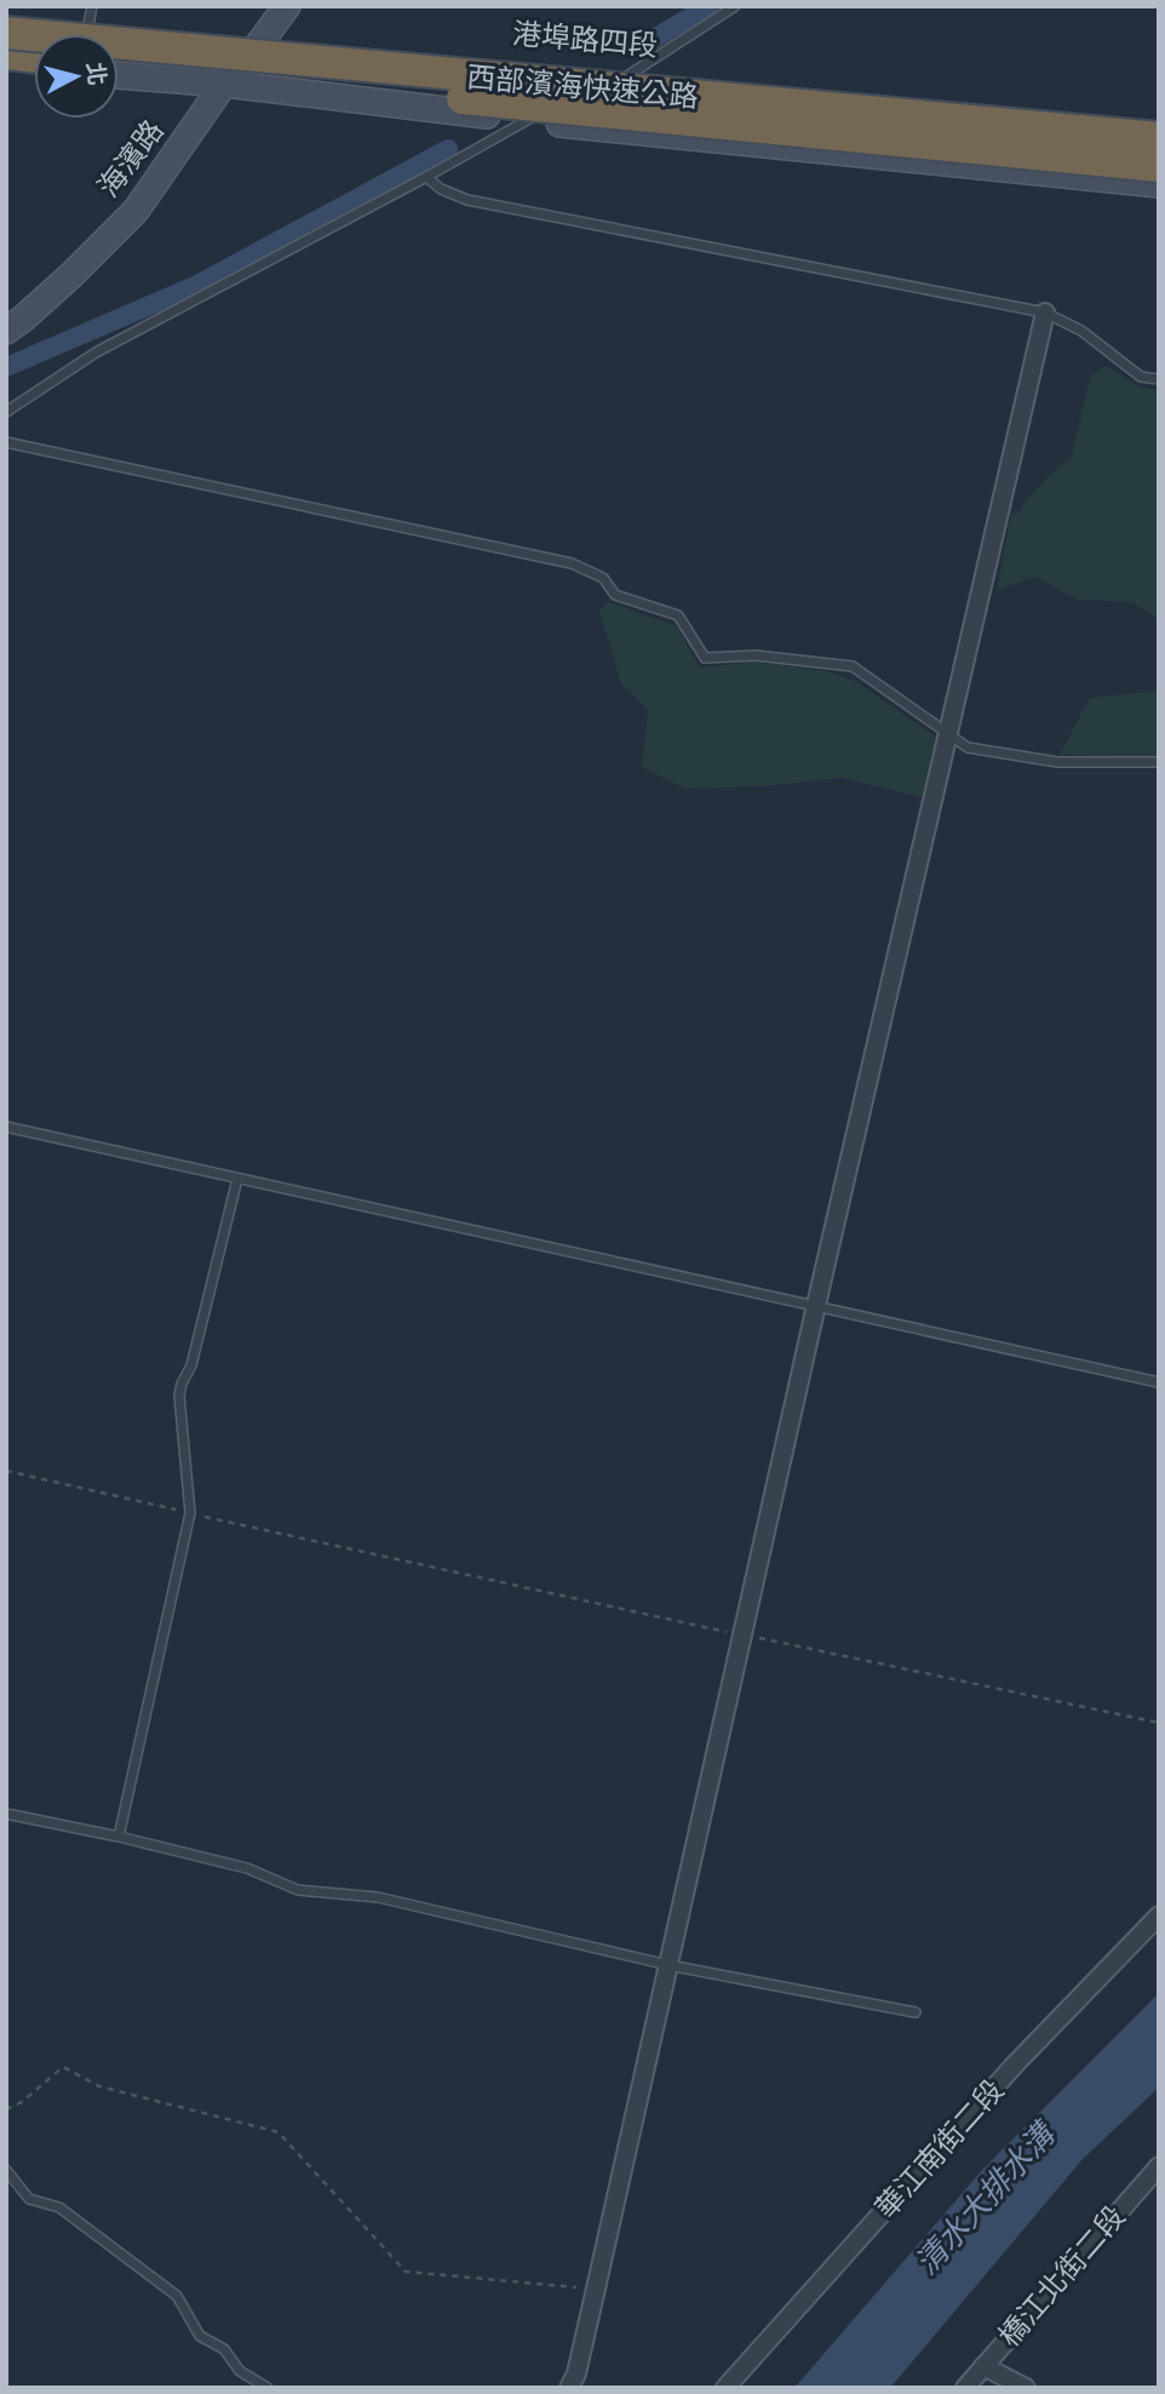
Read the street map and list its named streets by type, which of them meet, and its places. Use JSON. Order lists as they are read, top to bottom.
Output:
{
  "streets": {
    "highway": ["西部濱海快速公路"],
    "street": [
      "港埠路四段",
      "海濱路",
      "華江南街二段",
      "橋江北街二段"
    ]
  },
  "crossings": [
    ["港埠路四段", "海濱路"]
  ],
  "water": ["清水大排水溝"],
  "north": "right"
}
